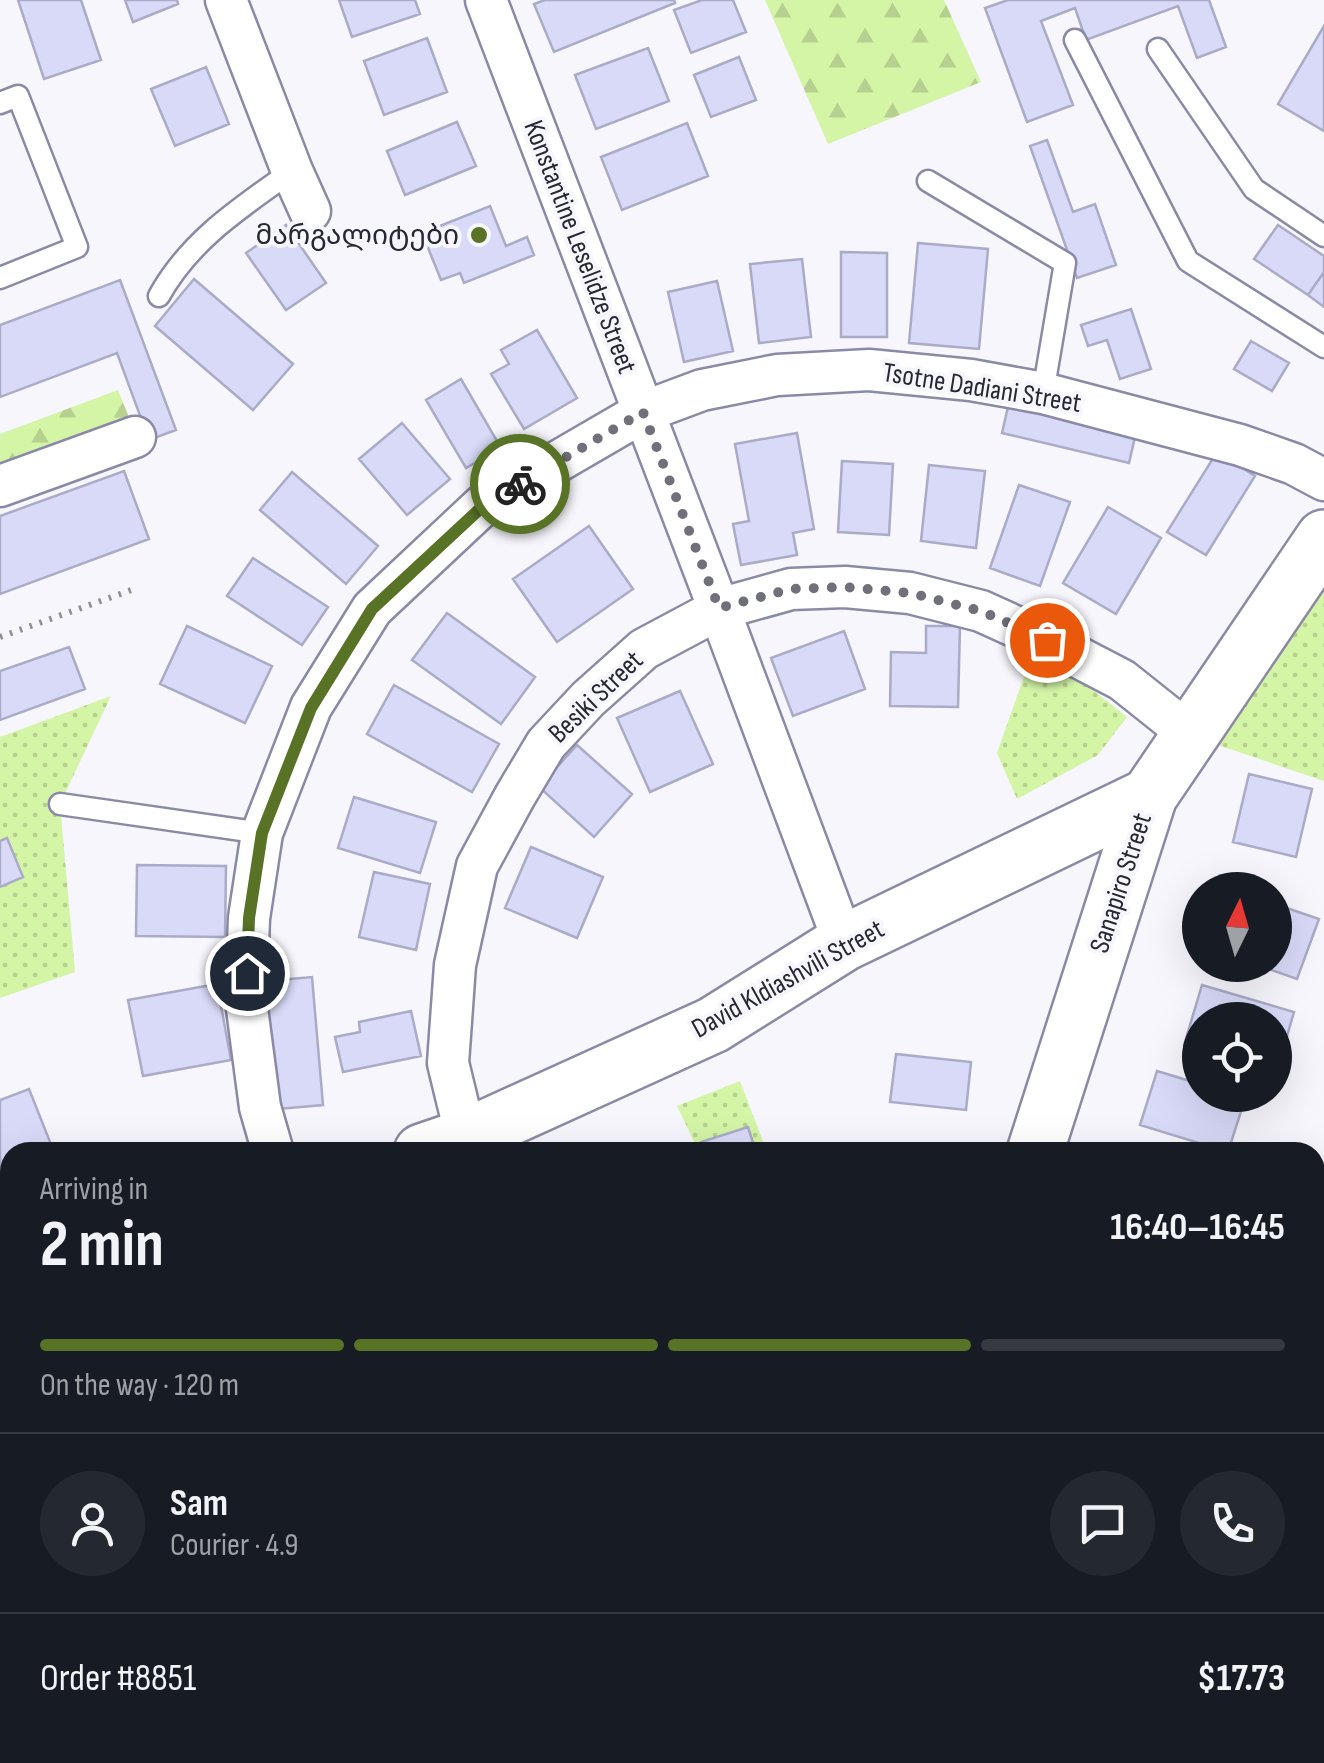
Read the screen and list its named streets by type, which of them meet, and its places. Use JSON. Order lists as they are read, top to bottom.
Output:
{
  "streets": {
    "main road": ["Sanapiro Street", "David Kldiashvili Street"],
    "street": ["Konstantine Leselidze Street", "Tsotne Dadiani Street", "Besiki Street"]
  },
  "crossings": [
    ["Konstantine Leselidze Street", "Tsotne Dadiani Street"],
    ["Konstantine Leselidze Street", "Besiki Street"],
    ["Konstantine Leselidze Street", "David Kldiashvili Street"],
    ["Besiki Street", "Sanapiro Street"],
    ["Sanapiro Street", "David Kldiashvili Street"]
  ],
  "places": ["მარგალიტები"],
  "north": "top",
  "page": {
    "heading": ["2 min", "Arriving in", "16:40–16:45"],
    "panel": [
      "Sam",
      "Courier · 4.9",
      "Order #8851",
      "$17.73"
    ],
    "bar": "On the way · 120 m"
  }
}
